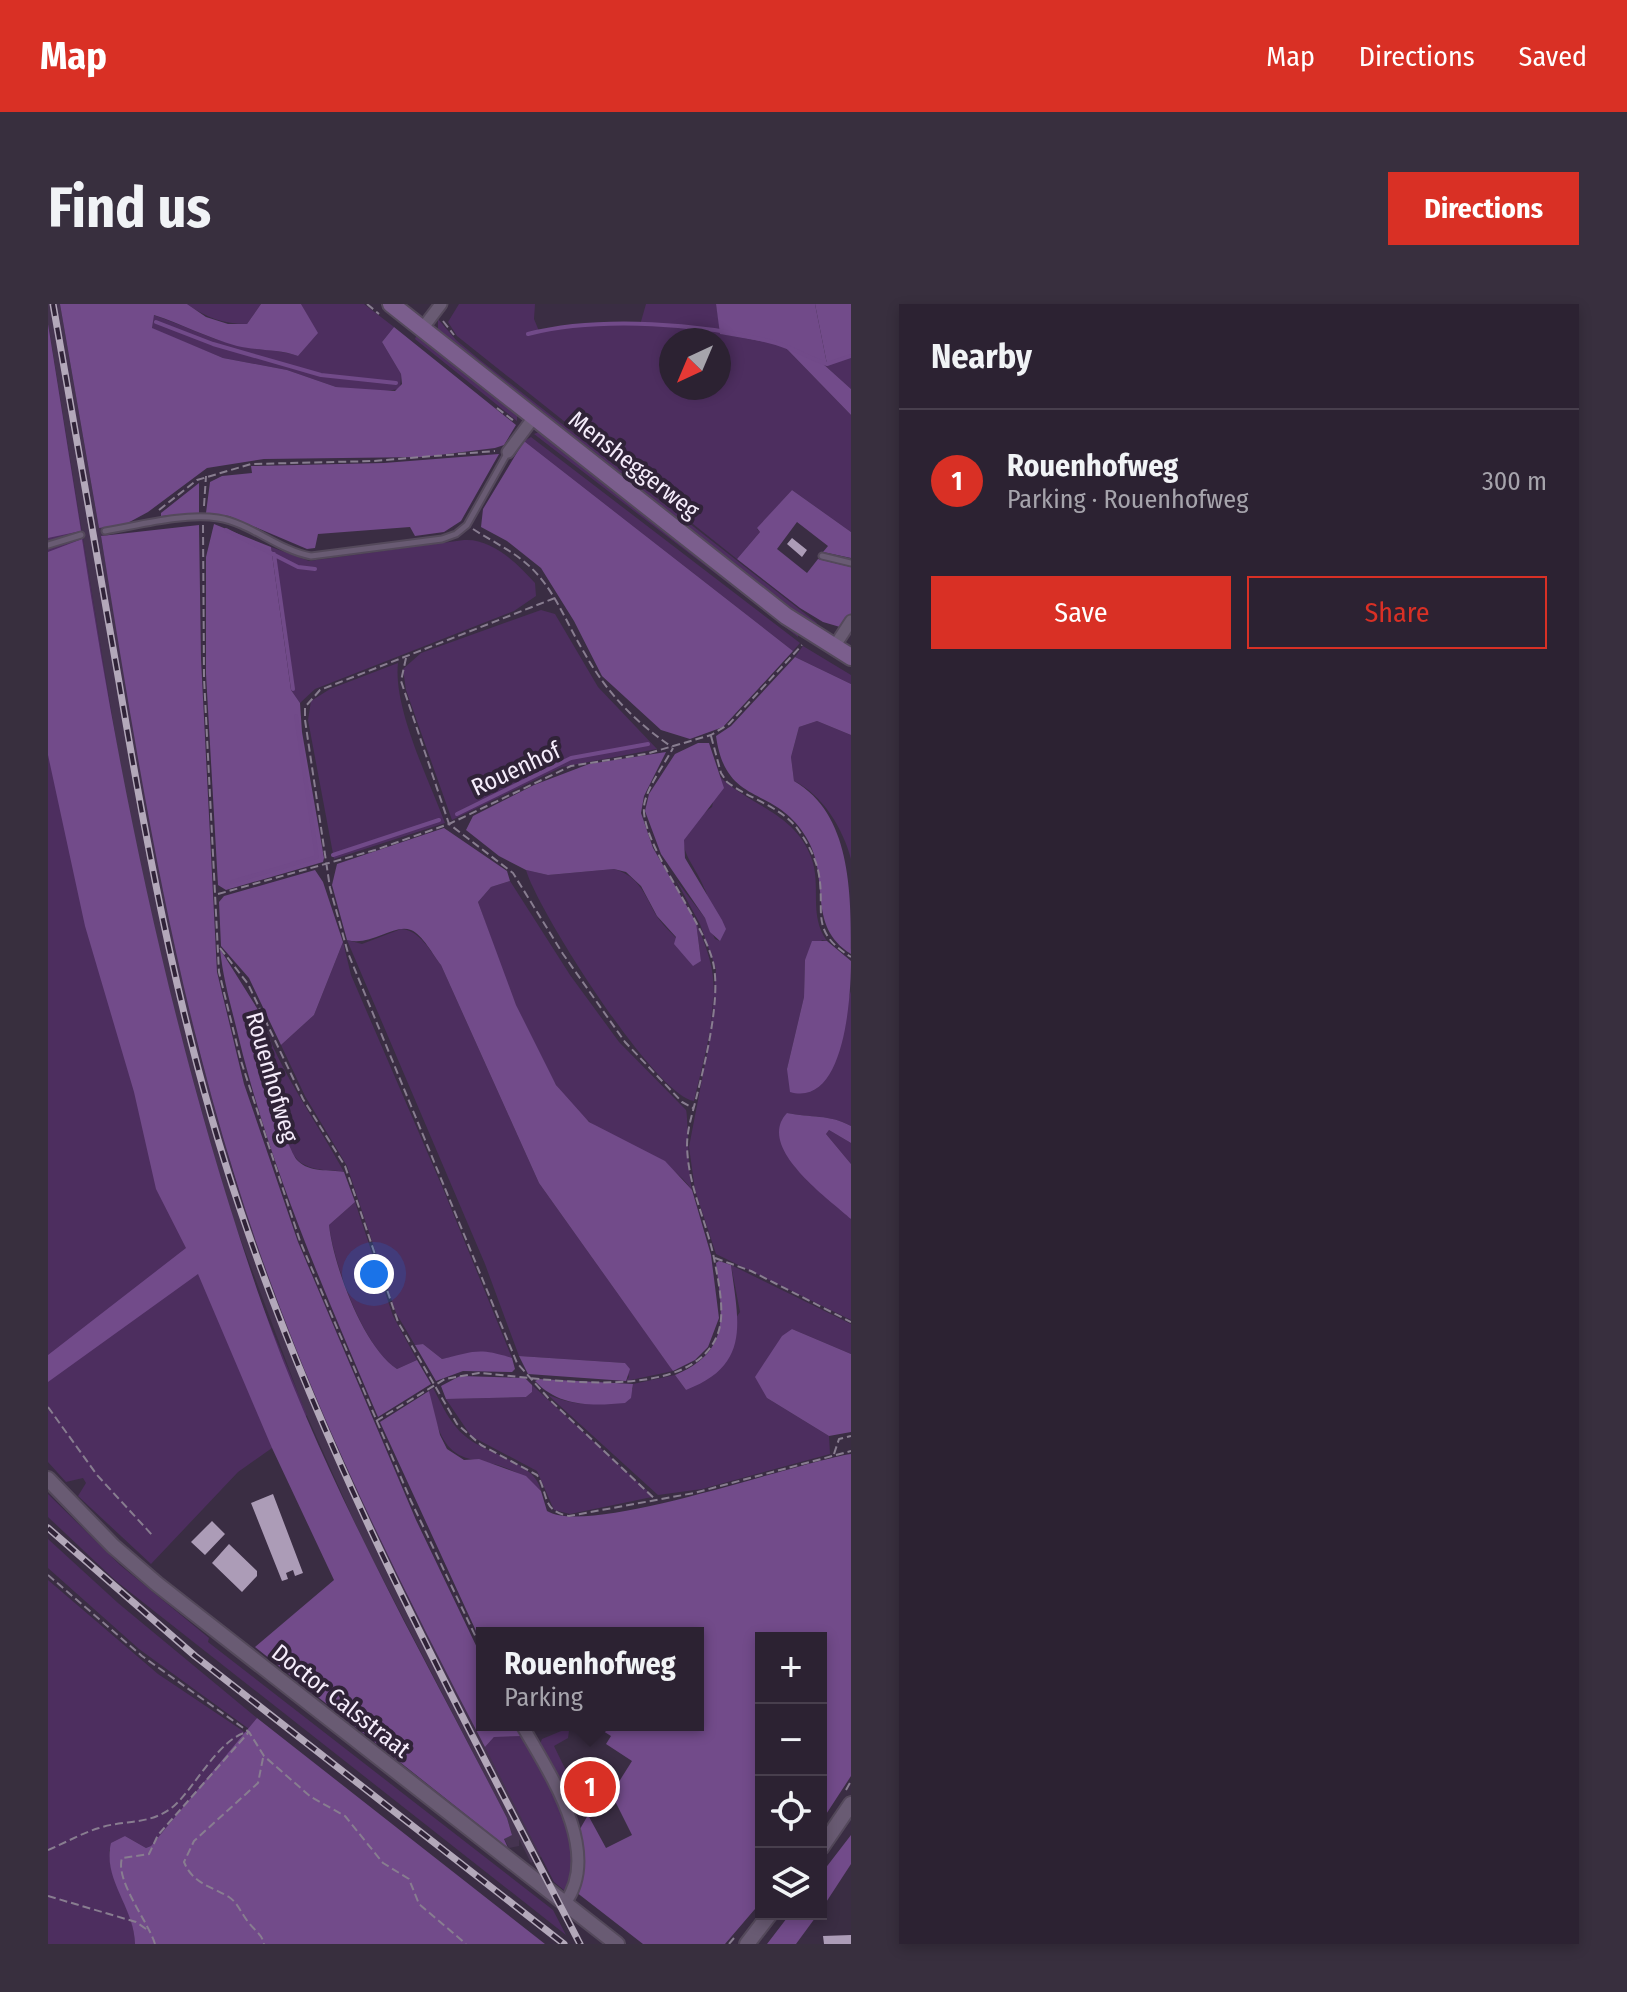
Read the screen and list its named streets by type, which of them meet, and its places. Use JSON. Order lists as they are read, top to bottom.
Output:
{
  "streets": {
    "main road": ["Mensheggerweg"],
    "street": ["Doctor Calsstraat"],
    "path": ["Rouenhof", "Rouenhofweg"]
  },
  "crossings": [
    ["Rouenhof", "Rouenhofweg"]
  ],
  "north": "bottom left",
  "page": {
    "header": "Map",
    "nav": ["Map", "Directions", "Saved"],
    "buttons": [
      "Directions",
      ["Save", "Share"]
    ],
    "title": "Find us",
    "heading": "Nearby",
    "list": [
      {
        "mark": "1",
        "name": "Rouenhofweg",
        "note": "Parking · Rouenhofweg",
        "value": "300 m"
      }
    ],
    "popup": ["Rouenhofweg", "Parking"],
    "map_buttons": ["+", "−"],
    "pins": "1"
  }
}
